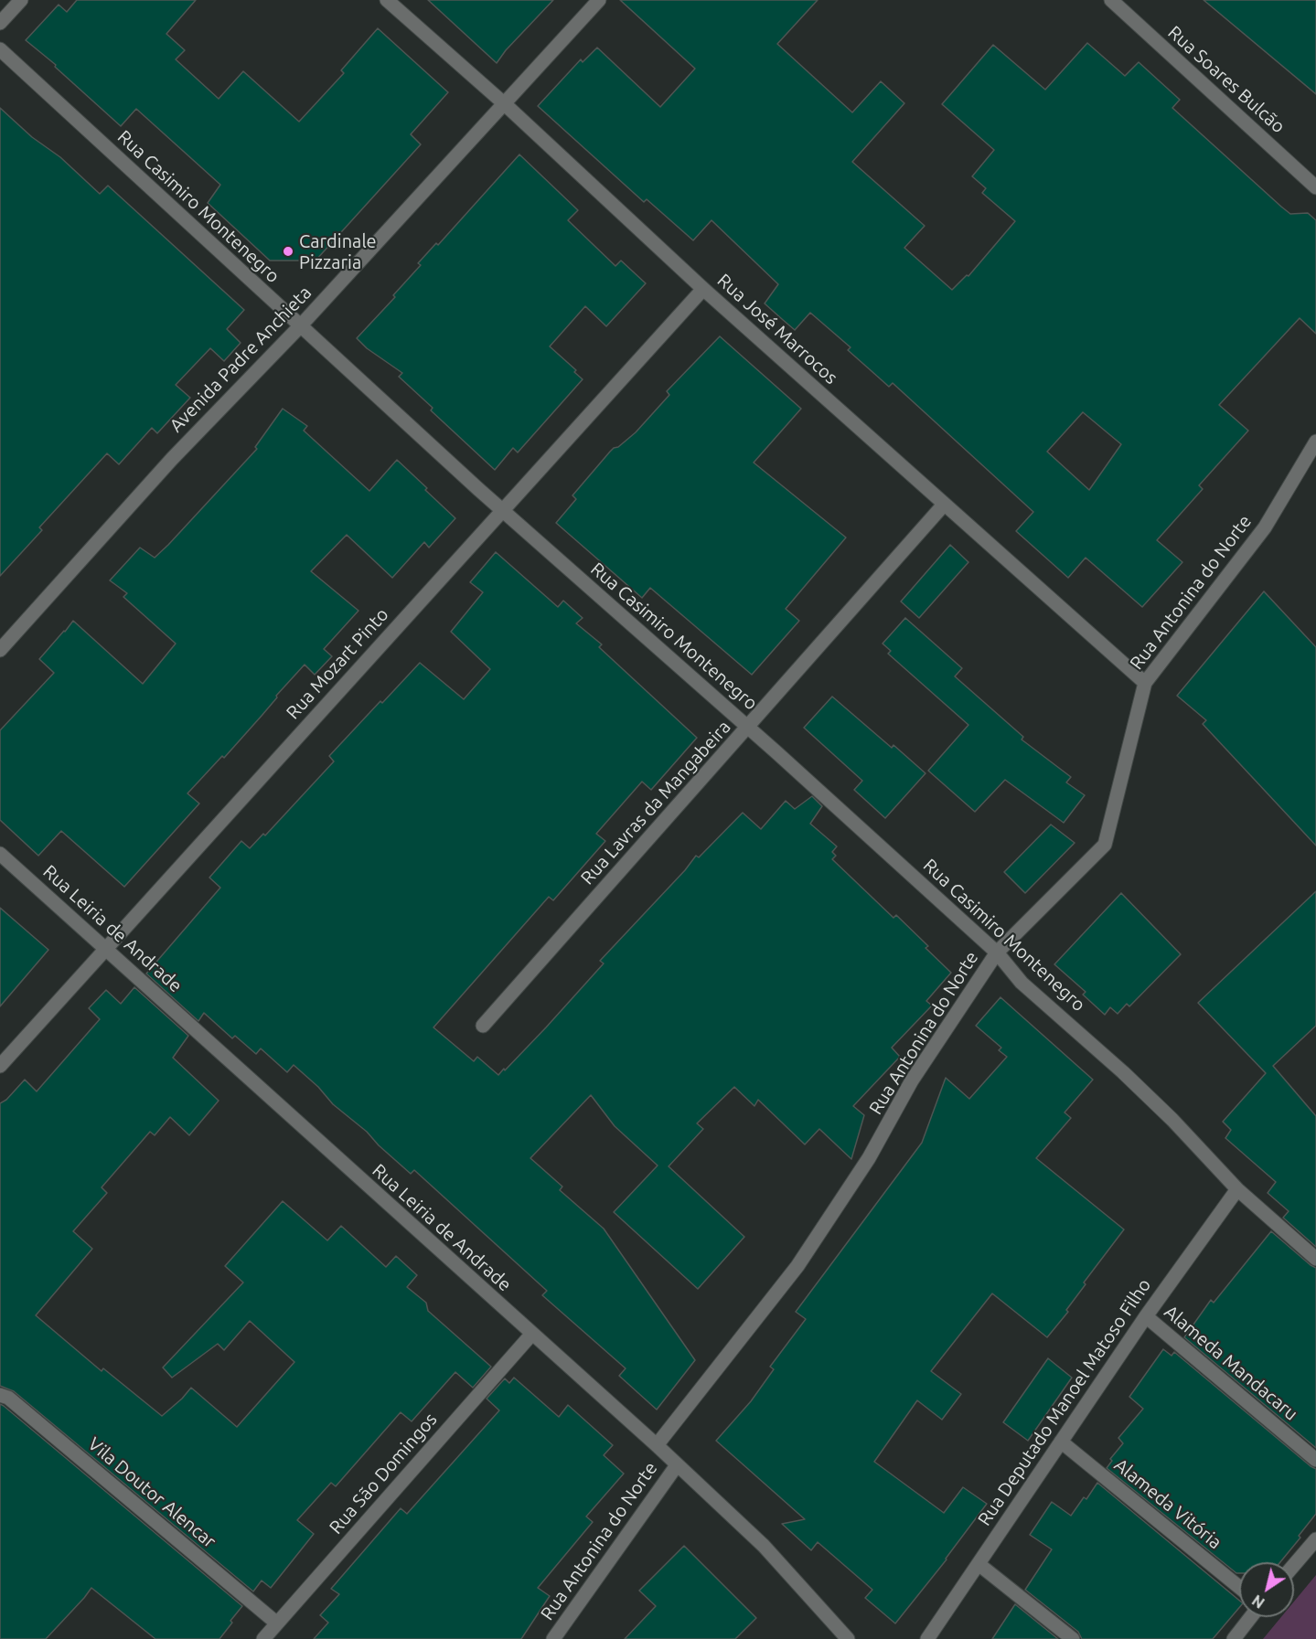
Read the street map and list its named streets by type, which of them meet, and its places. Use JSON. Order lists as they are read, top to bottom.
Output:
{
  "streets": {
    "street": [
      "Rua Soares Bulcão",
      "Rua Casimiro Montenegro",
      "Rua José Marrocos",
      "Avenida Padre Anchieta",
      "Rua Antonina do Norte",
      "Rua Mozart Pinto",
      "Rua Lavras da Mangabeira",
      "Rua Leiria de Andrade",
      "Alameda Mandacaru",
      "Rua Deputado Manoel Matoso Filho",
      "Rua São Domingos",
      "Vila Doutor Alencar",
      "Alameda Vitória"
    ]
  },
  "crossings": [
    ["Rua Casimiro Montenegro", "Avenida Padre Anchieta"],
    ["Rua Casimiro Montenegro", "Rua Antonina do Norte"],
    ["Rua Casimiro Montenegro", "Rua Mozart Pinto"],
    ["Rua Casimiro Montenegro", "Rua Lavras da Mangabeira"],
    ["Rua Casimiro Montenegro", "Rua Deputado Manoel Matoso Filho"],
    ["Rua José Marrocos", "Avenida Padre Anchieta"],
    ["Rua José Marrocos", "Rua Antonina do Norte"],
    ["Rua José Marrocos", "Rua Mozart Pinto"],
    ["Rua José Marrocos", "Rua Lavras da Mangabeira"],
    ["Rua Antonina do Norte", "Rua Leiria de Andrade"],
    ["Rua Mozart Pinto", "Rua Leiria de Andrade"],
    ["Rua Leiria de Andrade", "Rua São Domingos"],
    ["Alameda Mandacaru", "Rua Deputado Manoel Matoso Filho"],
    ["Rua Deputado Manoel Matoso Filho", "Alameda Vitória"],
    ["Rua São Domingos", "Vila Doutor Alencar"]
  ],
  "places": ["Cardinale Pizzaria"],
  "north": "bottom left"
}
